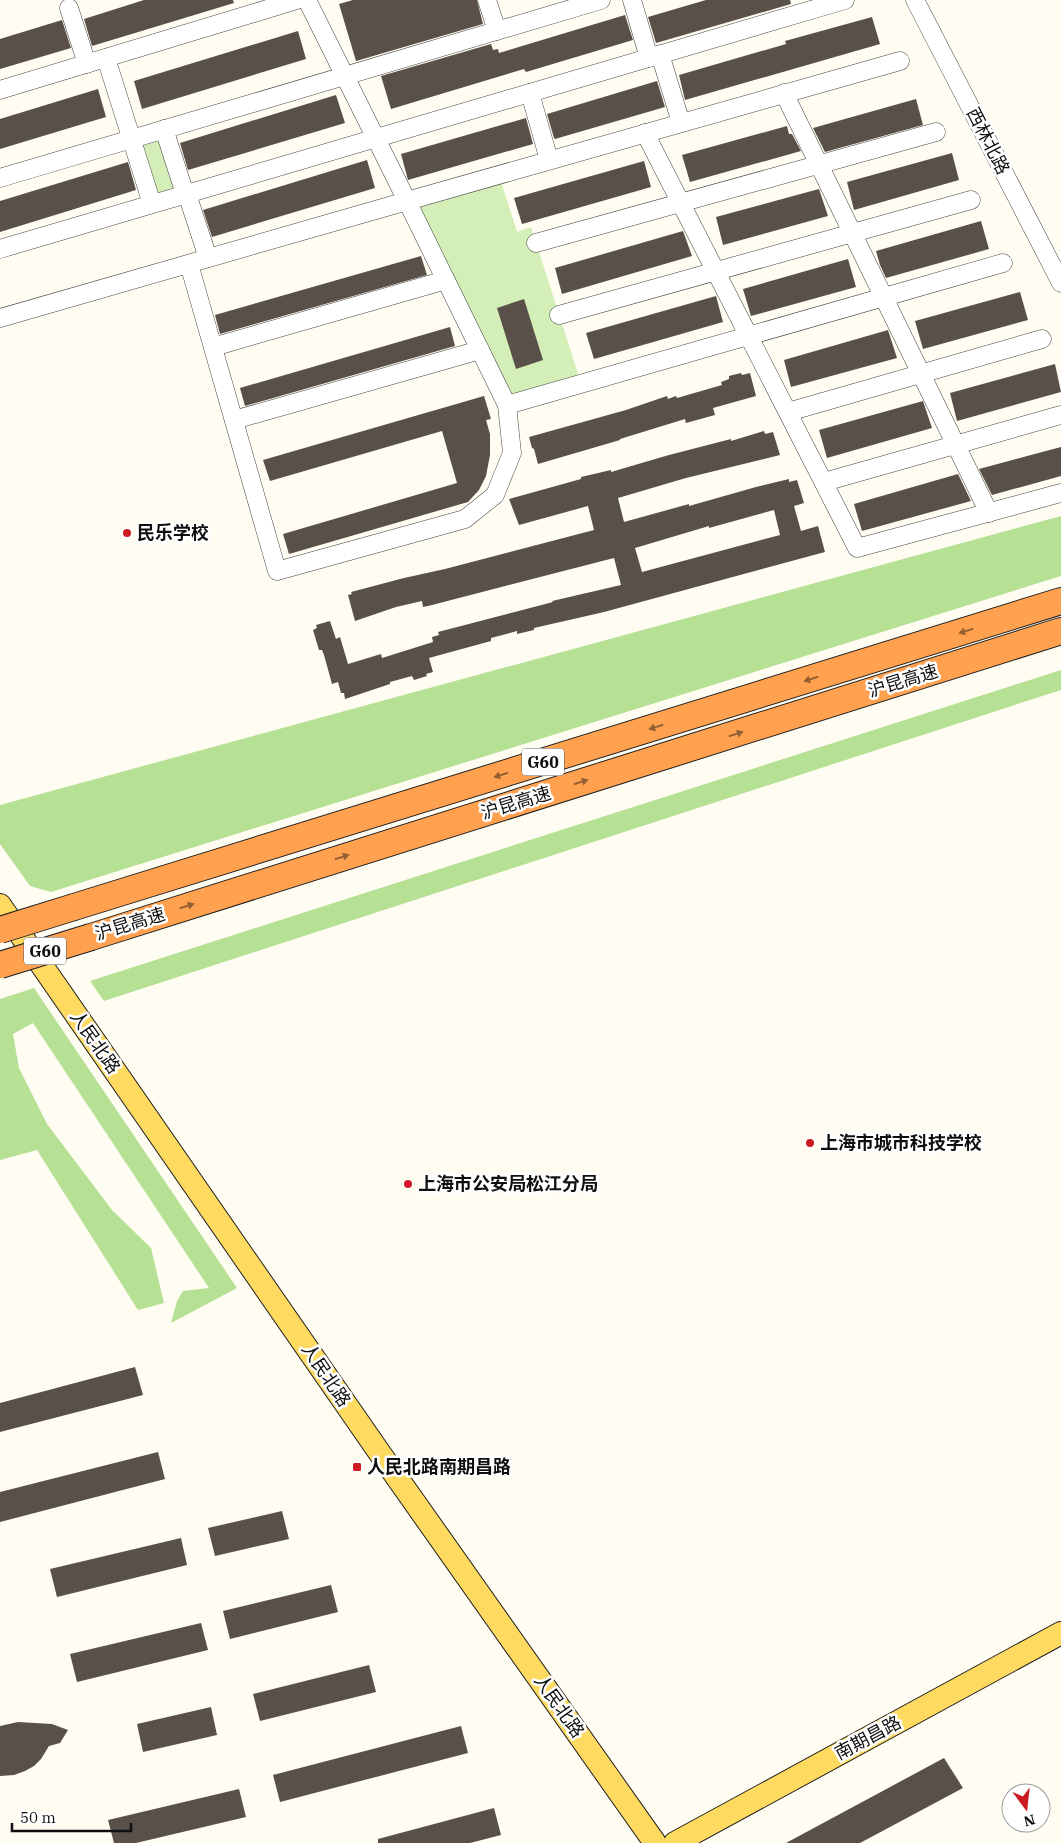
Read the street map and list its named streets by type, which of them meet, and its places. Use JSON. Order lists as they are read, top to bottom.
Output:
{
  "streets": {
    "highway": ["沪昆高速", "G60"],
    "main road": ["人民北路", "南期昌路"],
    "street": ["西林北路"]
  },
  "places": {
    "other": ["民乐学校", "上海市城市科技学校", "上海市公安局松江分局"],
    "transit": ["人民北路南期昌路"]
  },
  "scale_bar": "50 m",
  "north": "bottom"
}
